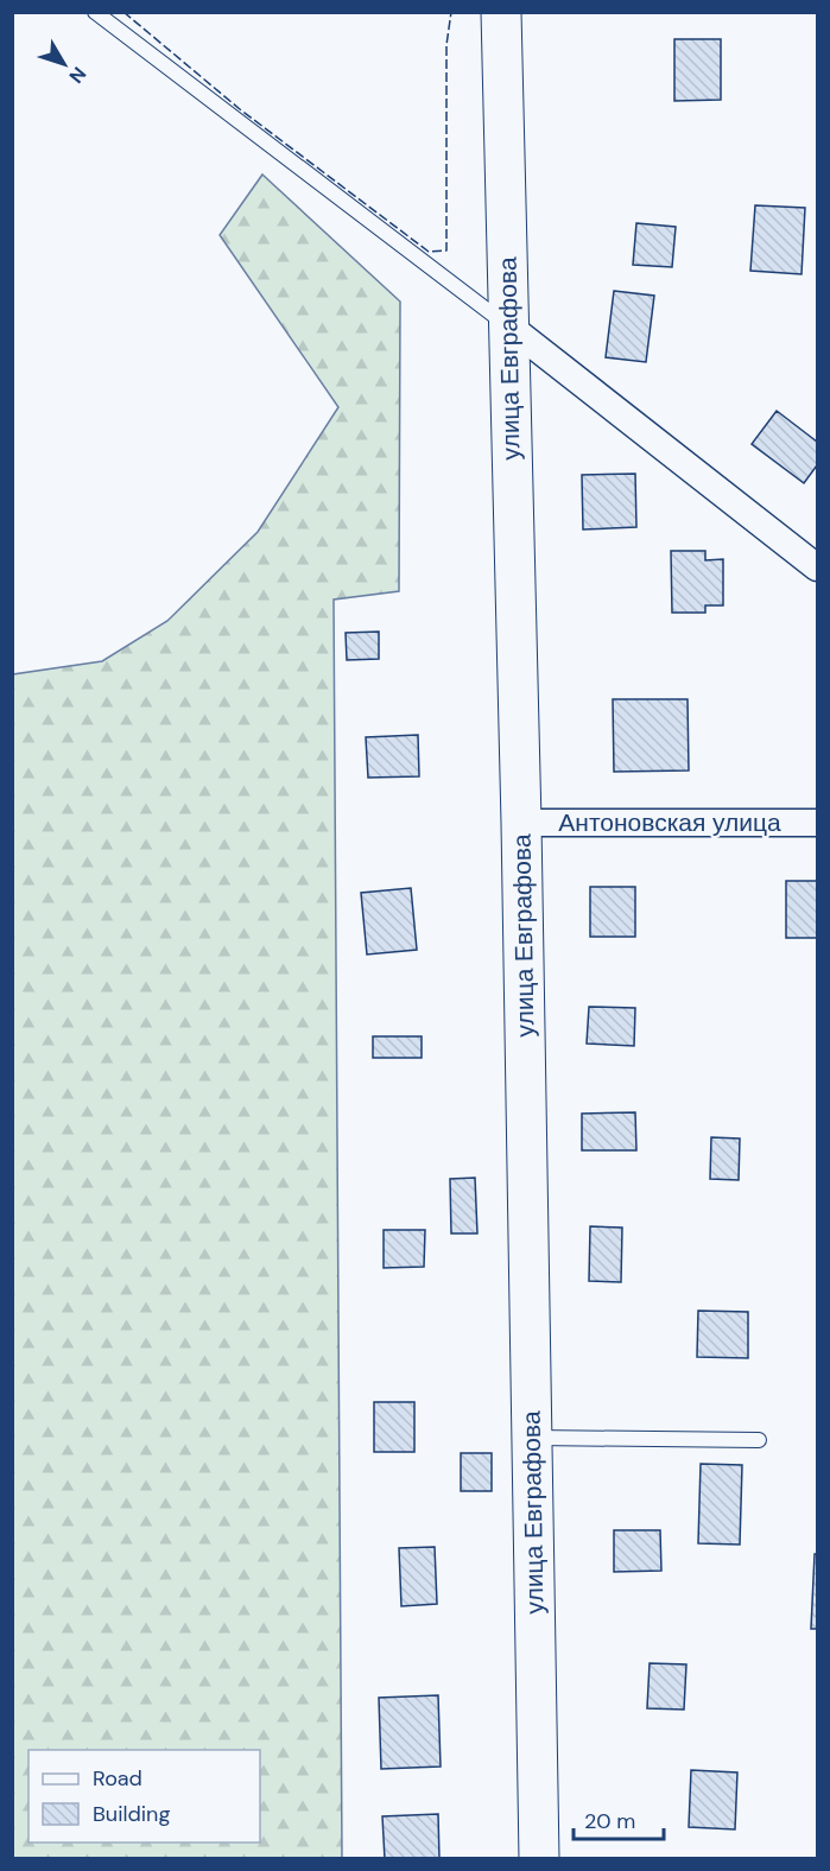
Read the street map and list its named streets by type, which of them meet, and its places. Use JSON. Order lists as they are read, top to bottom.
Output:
{
  "streets": {
    "street": ["улица Евграфова", "Антоновская улица"]
  },
  "crossings": [
    ["улица Евграфова", "Антоновская улица"]
  ],
  "legend": ["Road", "Building"],
  "scale_bar": "20 m",
  "north": "bottom right"
}
